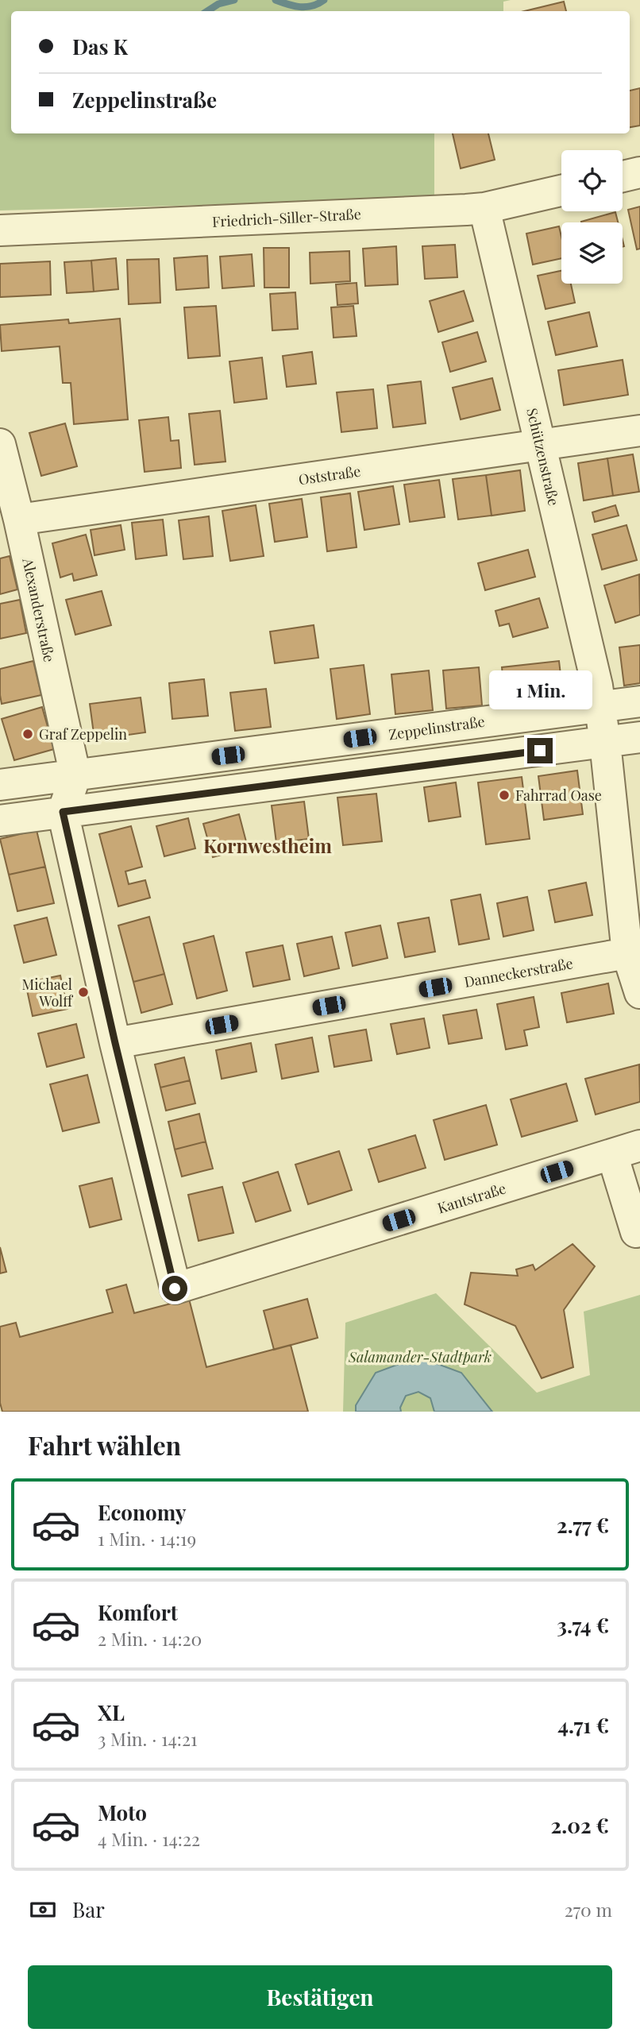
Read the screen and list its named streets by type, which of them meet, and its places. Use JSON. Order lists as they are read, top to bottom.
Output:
{
  "streets": {
    "street": [
      "Friedrich-Siller-Straße",
      "Schützenstraße",
      "Oststraße",
      "Alexanderstraße",
      "Zeppelinstraße",
      "Danneckerstraße",
      "Kantstraße"
    ]
  },
  "crossings": [
    ["Friedrich-Siller-Straße", "Schützenstraße"],
    ["Schützenstraße", "Oststraße"],
    ["Schützenstraße", "Zeppelinstraße"],
    ["Oststraße", "Alexanderstraße"],
    ["Alexanderstraße", "Zeppelinstraße"],
    ["Danneckerstraße", "Kantstraße"]
  ],
  "districts": ["Kornwestheim"],
  "parks": ["Salamander-Stadtpark"],
  "places": ["Graf Zeppelin", "Fahrrad Oase", "Michael Wolff"],
  "page": {
    "banner": ["Das K", "Zeppelinstraße"],
    "bubble": "1 Min.",
    "heading": "Fahrt wählen",
    "list": [
      {
        "name": "Economy",
        "note": "1 Min. · 14:19",
        "value": "2.77 €"
      },
      {
        "name": "Komfort",
        "note": "2 Min. · 14:20",
        "value": "3.74 €"
      },
      {
        "name": "XL",
        "note": "3 Min. · 14:21",
        "value": "4.71 €"
      },
      {
        "name": "Moto",
        "note": "4 Min. · 14:22",
        "value": "2.02 €"
      }
    ],
    "pay": ["Bar", "270 m"],
    "buttons": "Bestätigen"
  }
}
